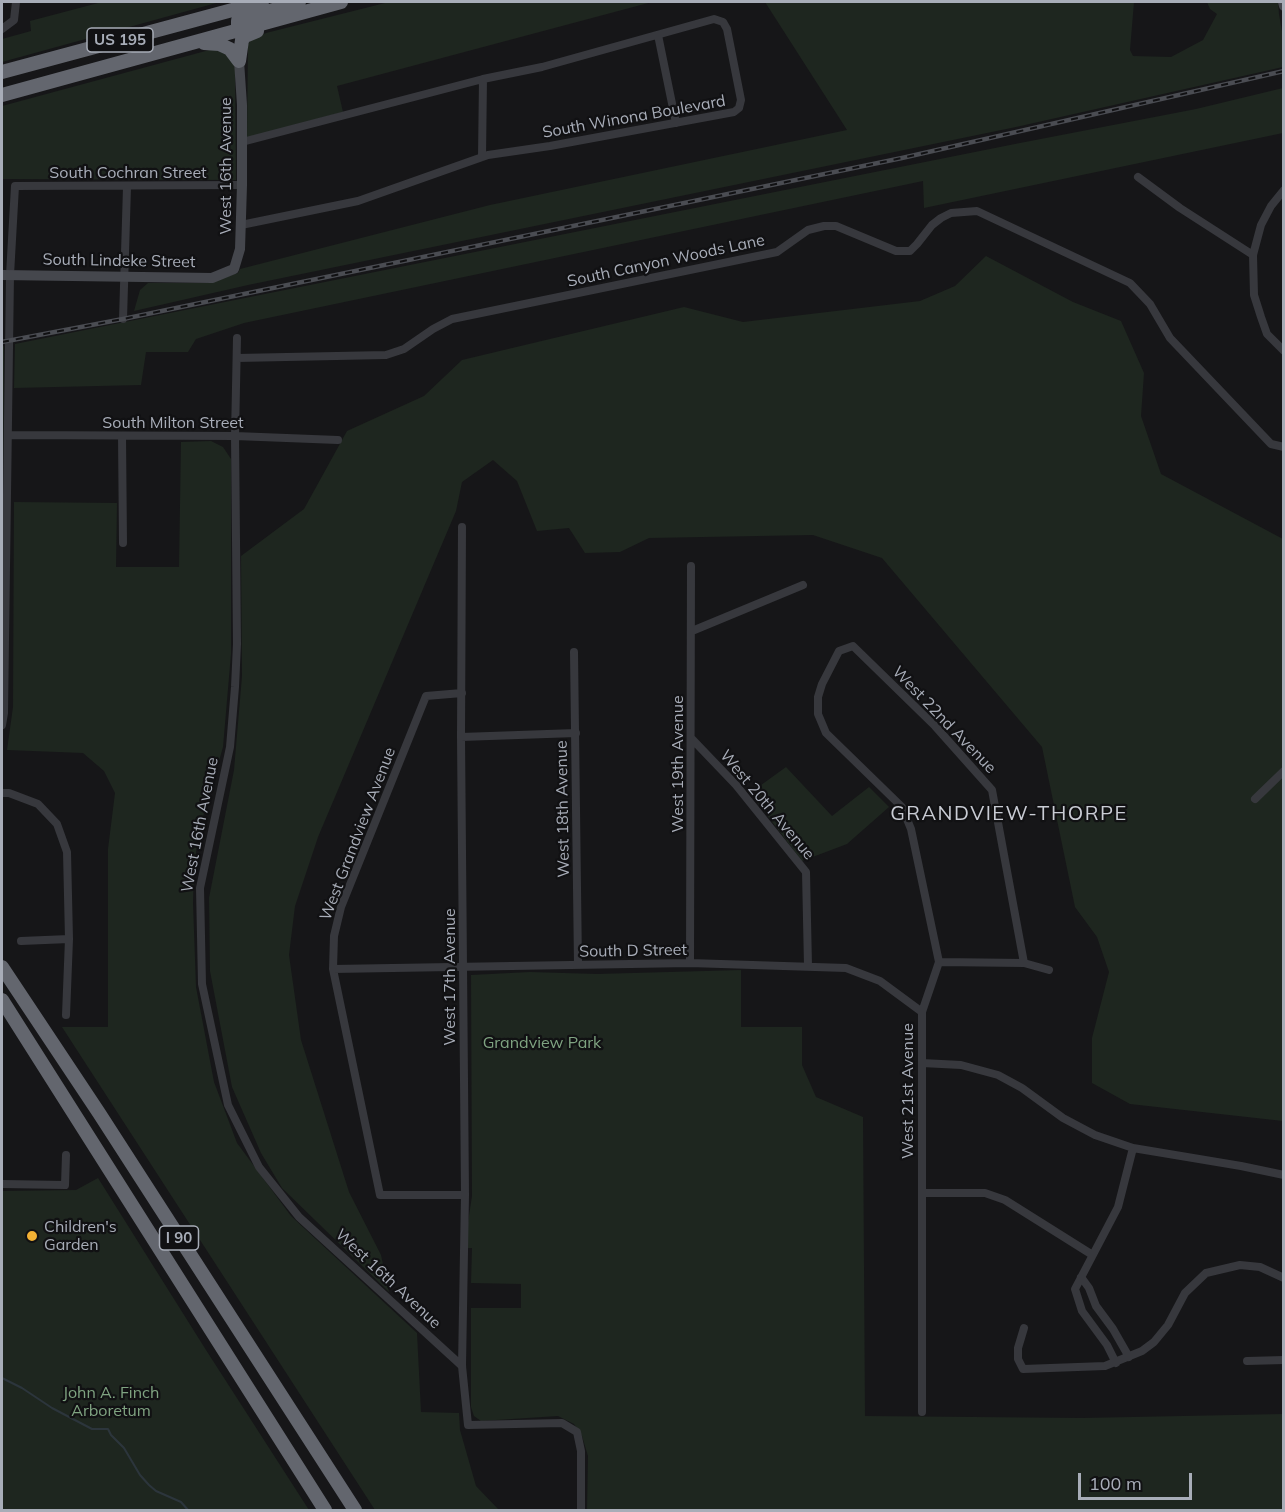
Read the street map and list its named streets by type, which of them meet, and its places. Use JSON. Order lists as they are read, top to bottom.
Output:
{
  "streets": {
    "highway": ["US 195", "I 90"],
    "street": [
      "South Winona Boulevard",
      "West 16th Avenue",
      "South Cochran Street",
      "South Lindeke Street",
      "South Canyon Woods Lane",
      "South Milton Street",
      "West 22nd Avenue",
      "West 19th Avenue",
      "West 20th Avenue",
      "West 18th Avenue",
      "West Grandview Avenue",
      "South D Street",
      "West 17th Avenue",
      "West 21st Avenue"
    ]
  },
  "crossings": [
    ["South Winona Boulevard", "West 16th Avenue"],
    ["West 16th Avenue", "South Cochran Street"],
    ["West 16th Avenue", "South Lindeke Street"],
    ["West 16th Avenue", "South Canyon Woods Lane"],
    ["West 16th Avenue", "South Milton Street"],
    ["West 16th Avenue", "West 17th Avenue"],
    ["South Cochran Street", "South Lindeke Street"],
    ["West 22nd Avenue", "West 21st Avenue"],
    ["West 19th Avenue", "West 20th Avenue"],
    ["West 19th Avenue", "South D Street"],
    ["West 20th Avenue", "South D Street"],
    ["West 18th Avenue", "South D Street"],
    ["West Grandview Avenue", "South D Street"],
    ["West Grandview Avenue", "West 17th Avenue"],
    ["South D Street", "West 17th Avenue"],
    ["South D Street", "West 21st Avenue"]
  ],
  "districts": ["GRANDVIEW-THORPE"],
  "parks": ["Grandview Park", "John A. Finch Arboretum"],
  "places": ["Children's Garden"],
  "scale_bar": "100 m"
}
